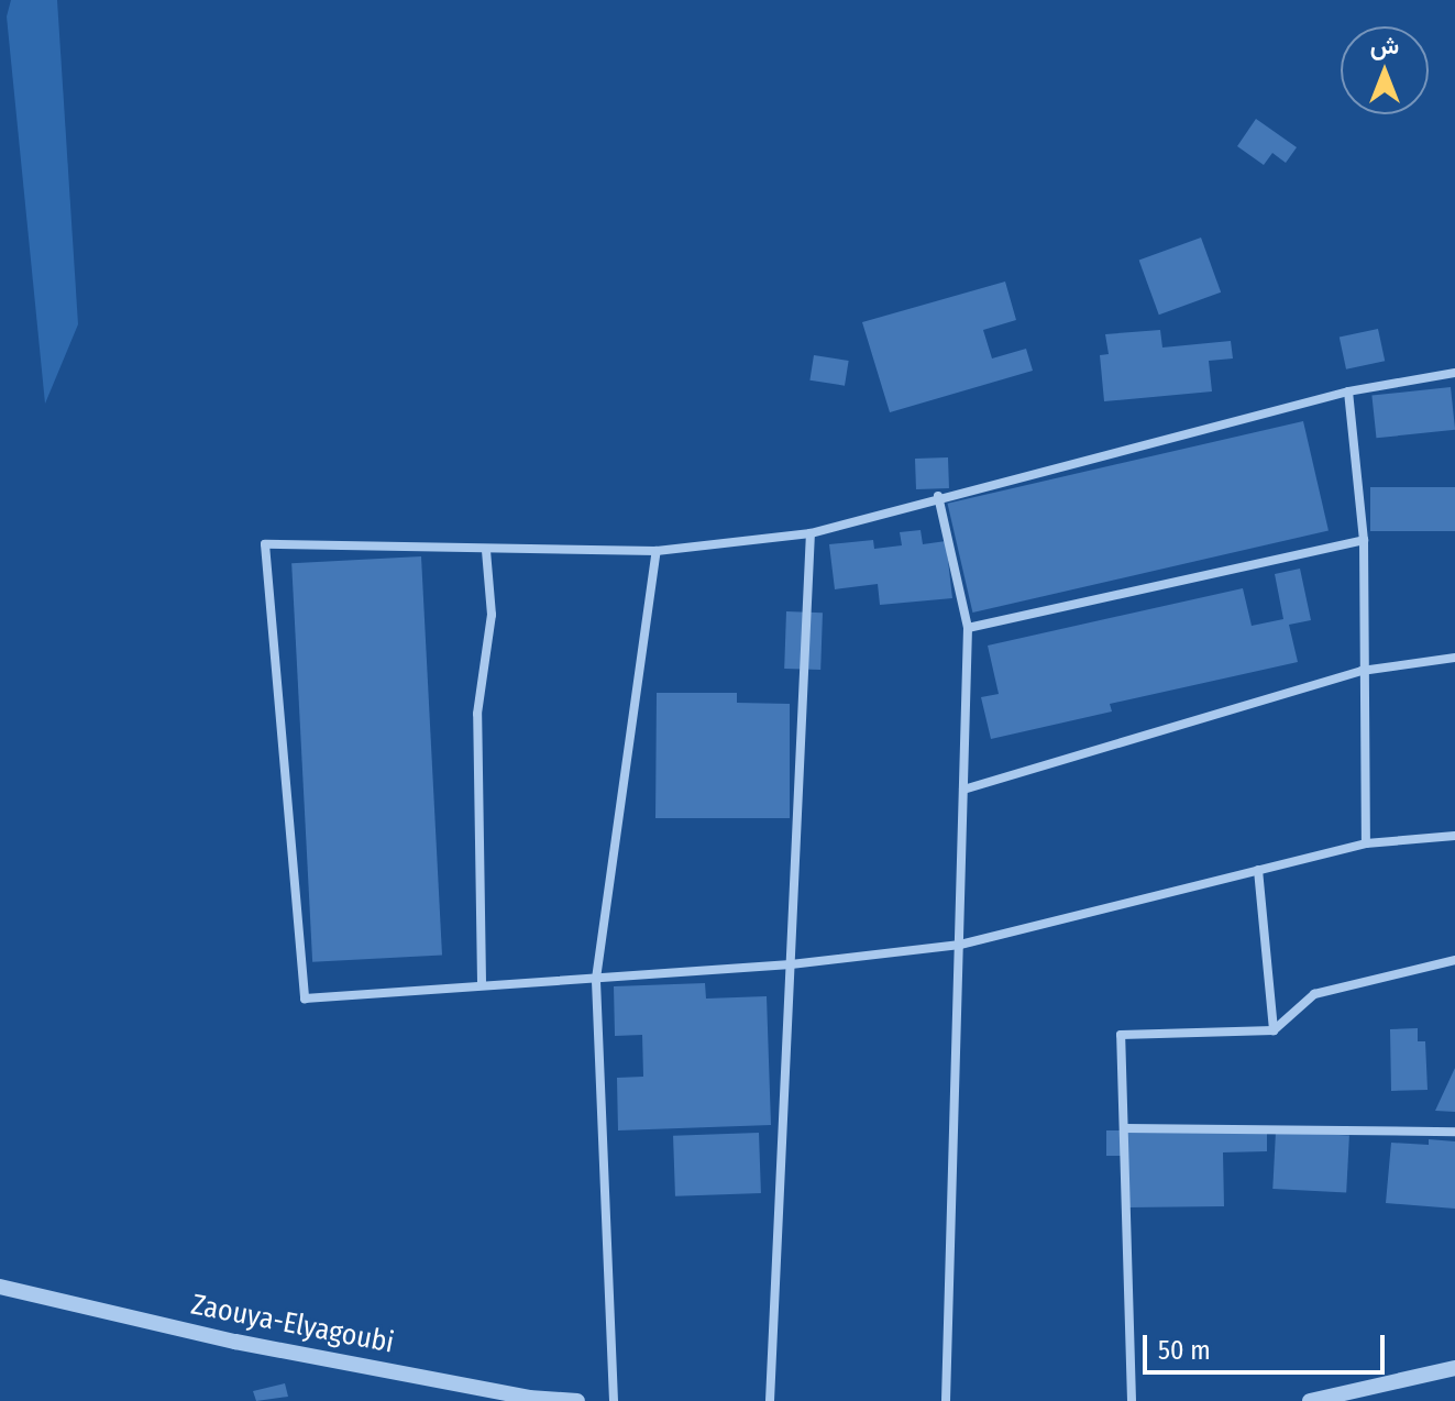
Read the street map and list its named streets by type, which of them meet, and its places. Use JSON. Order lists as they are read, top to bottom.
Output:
{
  "streets": {
    "street": ["Zaouya-Elyagoubi"]
  },
  "scale_bar": "50 m",
  "north": "top"
}
